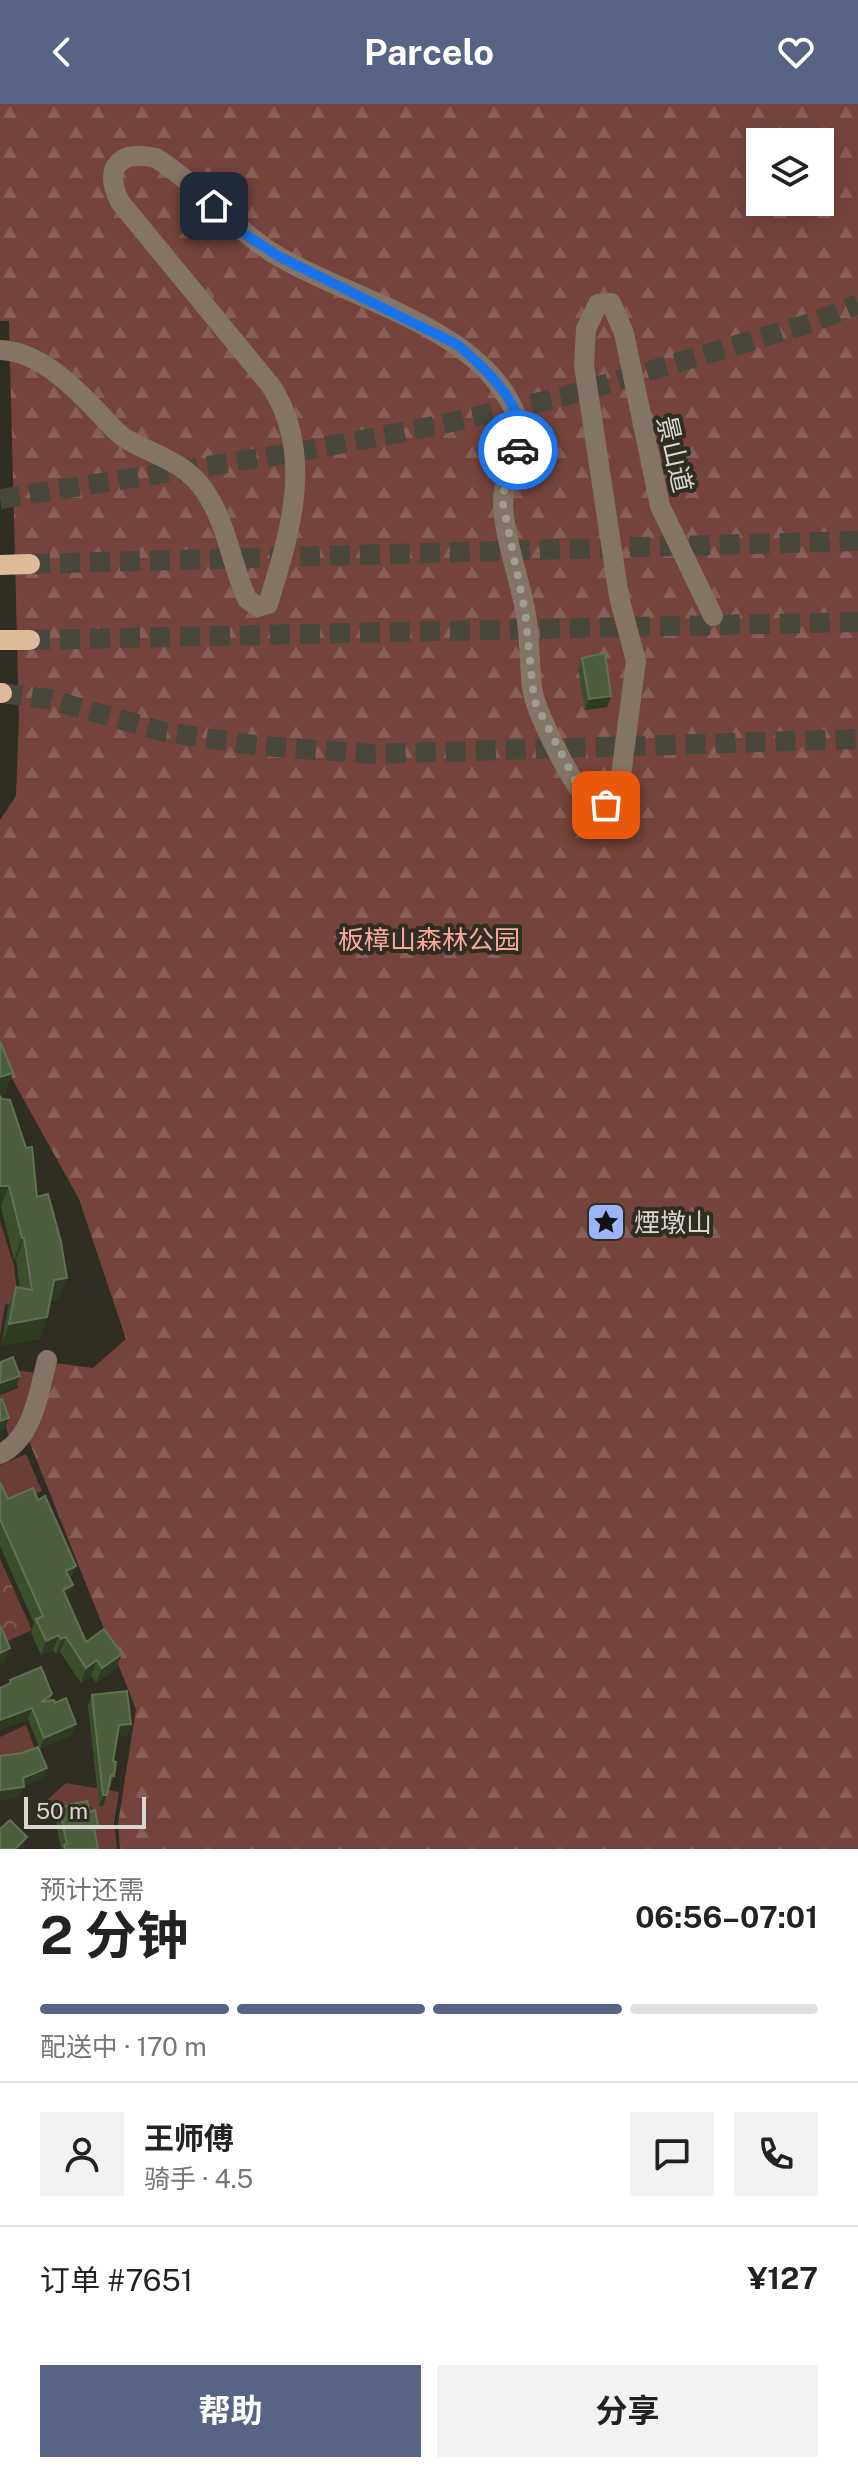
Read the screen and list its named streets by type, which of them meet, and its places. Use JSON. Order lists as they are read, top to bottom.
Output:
{
  "streets": {
    "lane": ["景山道"]
  },
  "parks": ["板樟山森林公园"],
  "places": {
    "place": ["煙墩山"]
  },
  "scale_bar": "50 m",
  "page": {
    "header": "Parcelo",
    "scale": "50 m",
    "heading": ["2 分钟", "预计还需", "06:56–07:01"],
    "panel": [
      "王师傅",
      "骑手 · 4.5",
      "订单 #7651",
      "¥127"
    ],
    "bar": "配送中 · 170 m",
    "buttons": ["帮助", "分享"]
  }
}
